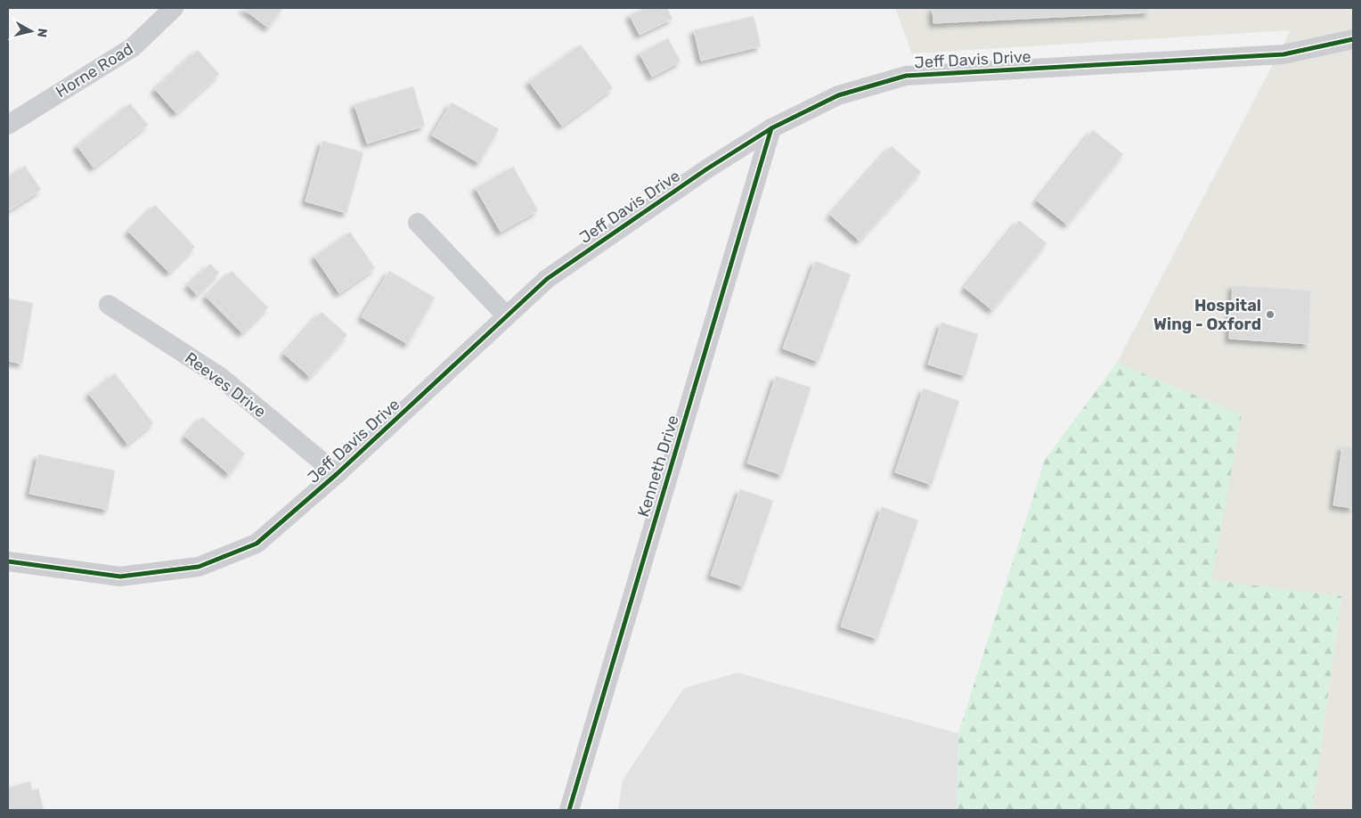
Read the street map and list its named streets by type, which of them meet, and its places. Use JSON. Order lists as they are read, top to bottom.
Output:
{
  "streets": {
    "street": [
      "Jeff Davis Drive",
      "Horne Road",
      "Reeves Drive",
      "Kenneth Drive"
    ]
  },
  "crossings": [
    ["Jeff Davis Drive", "Reeves Drive"],
    ["Jeff Davis Drive", "Kenneth Drive"]
  ],
  "places": ["Hospital Wing - Oxford"],
  "north": "right"
}
